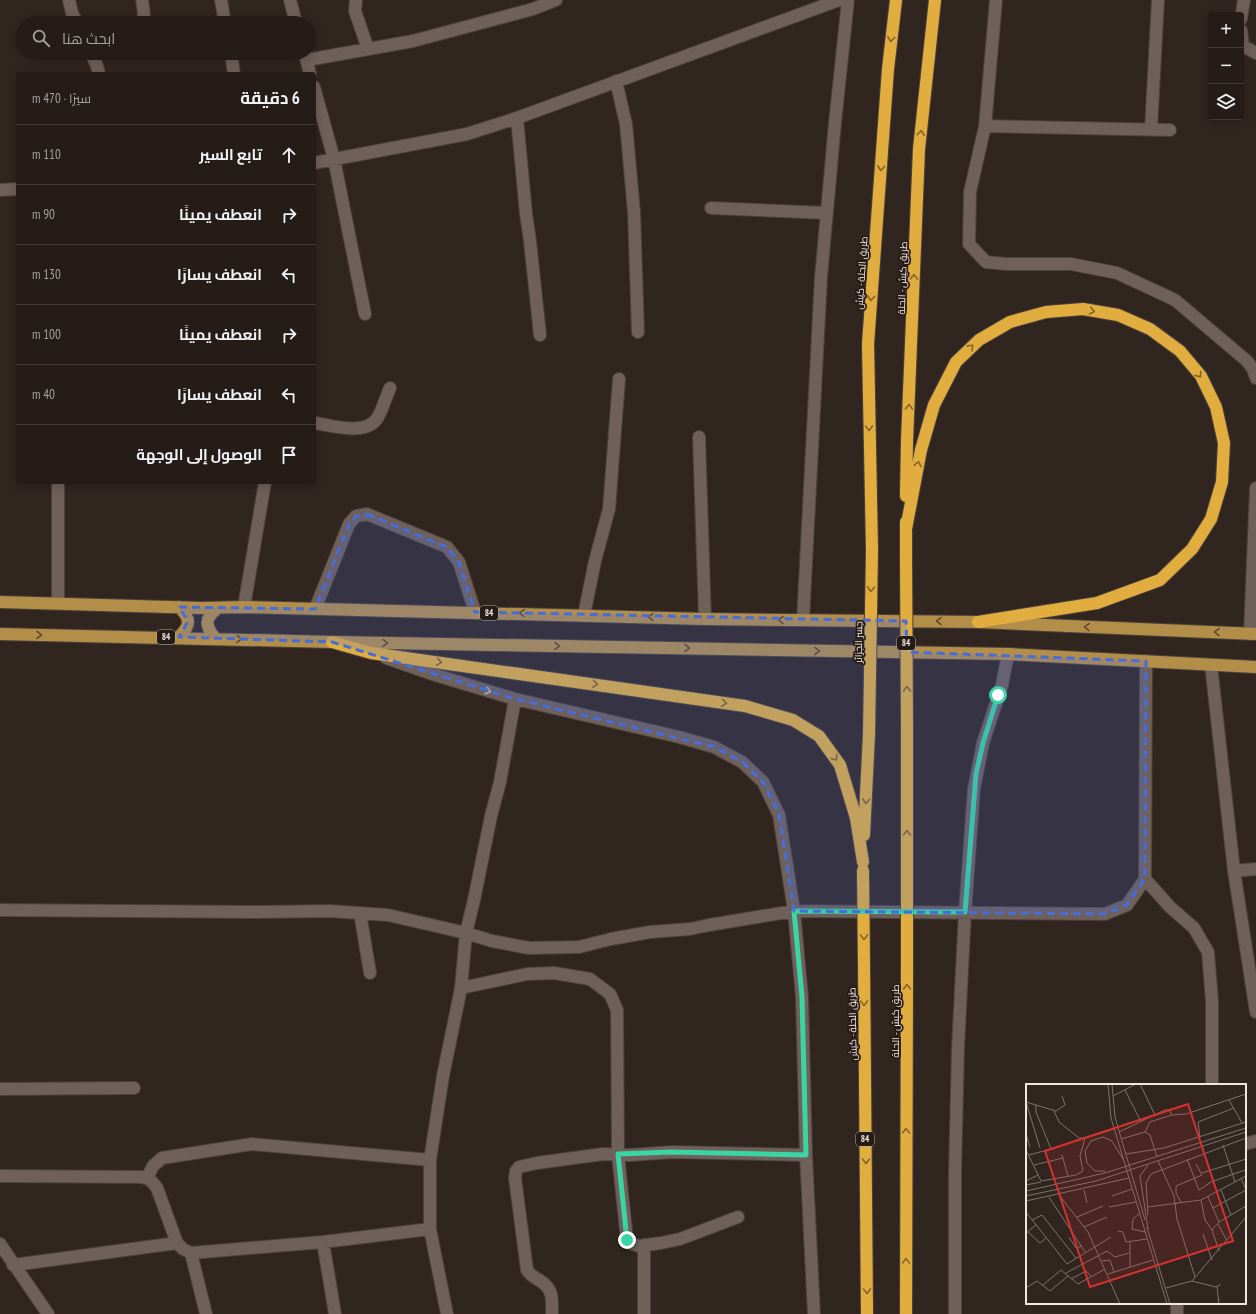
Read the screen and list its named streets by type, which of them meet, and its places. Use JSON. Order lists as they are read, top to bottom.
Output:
{
  "streets": {
    "highway": [
      "طريق الحلة - كيش",
      "طريق كيش - الحلة",
      "84",
      "جسر الجزائر"
    ]
  },
  "crossings": [
    ["طريق الحلة - كيش", "جسر الجزائر"]
  ],
  "one_way": ["طريق الحلة - كيش", "طريق كيش - الحلة", "جسر الجزائر"],
  "page": {
    "map_buttons": ["+", "−"],
    "search": "ابحث هنا",
    "heading": ["6 دقيقة", "سيرًا · 470 m"],
    "list": [
      ["تابع السير", "110 m"],
      ["انعطف يمينًا", "90 m"],
      ["انعطف يسارًا", "130 m"],
      ["انعطف يمينًا", "100 m"],
      ["انعطف يسارًا", "40 m"],
      "الوصول إلى الوجهة"
    ]
  }
}
